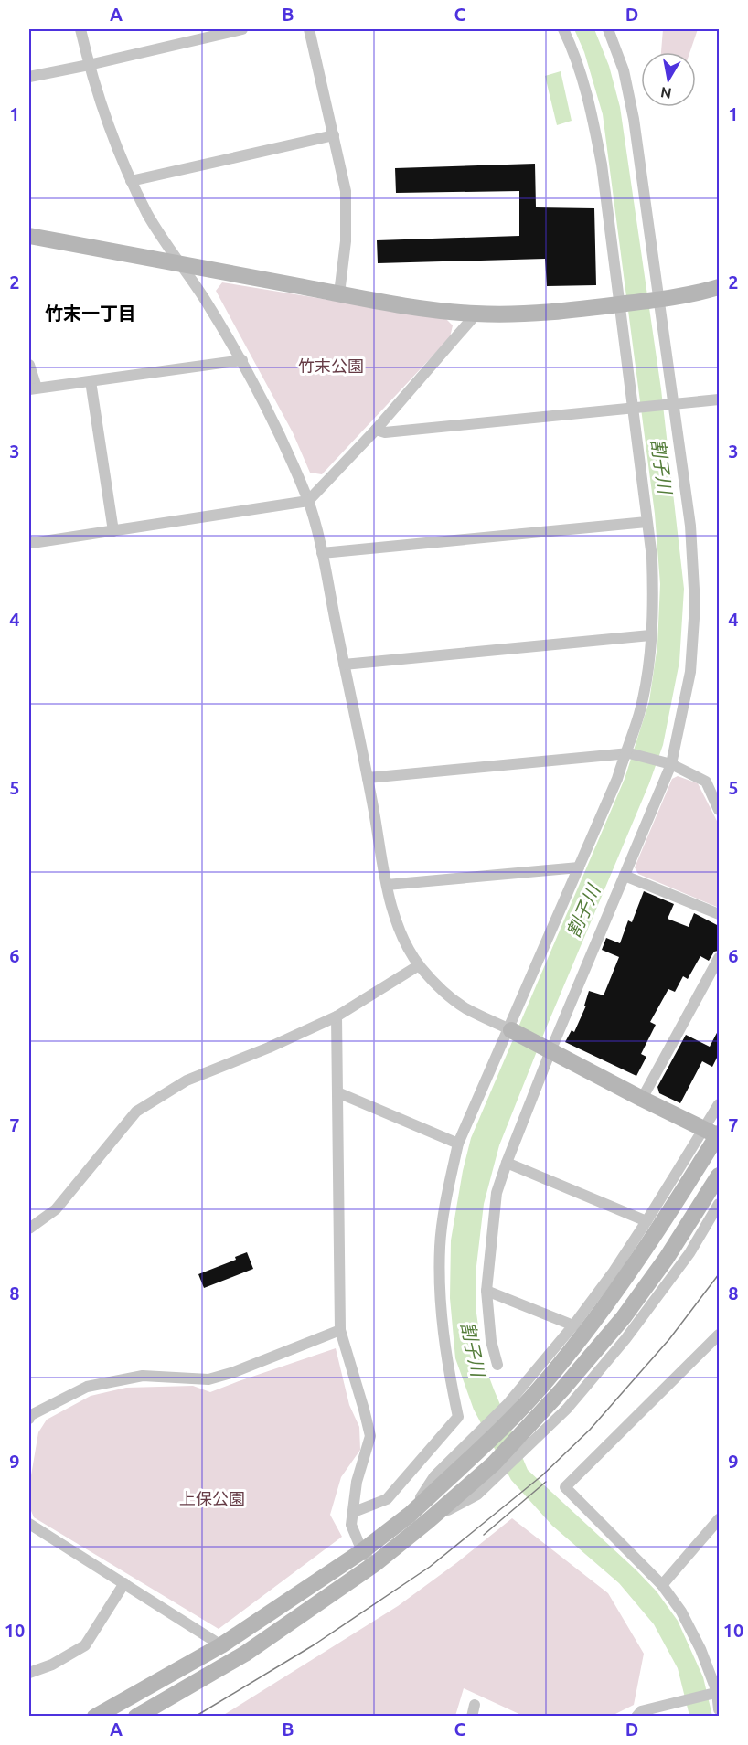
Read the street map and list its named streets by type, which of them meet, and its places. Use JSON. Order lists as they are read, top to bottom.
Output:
{
  "districts": ["竹末一丁目"],
  "water": ["割子川"],
  "parks": ["竹末公園", "上保公園"],
  "north": "bottom",
  "grid": {
    "columns": [
      "A",
      "B",
      "C",
      "D"
    ],
    "rows": [
      "1",
      "2",
      "3",
      "4",
      "5",
      "6",
      "7",
      "8",
      "9",
      "10"
    ]
  }
}
